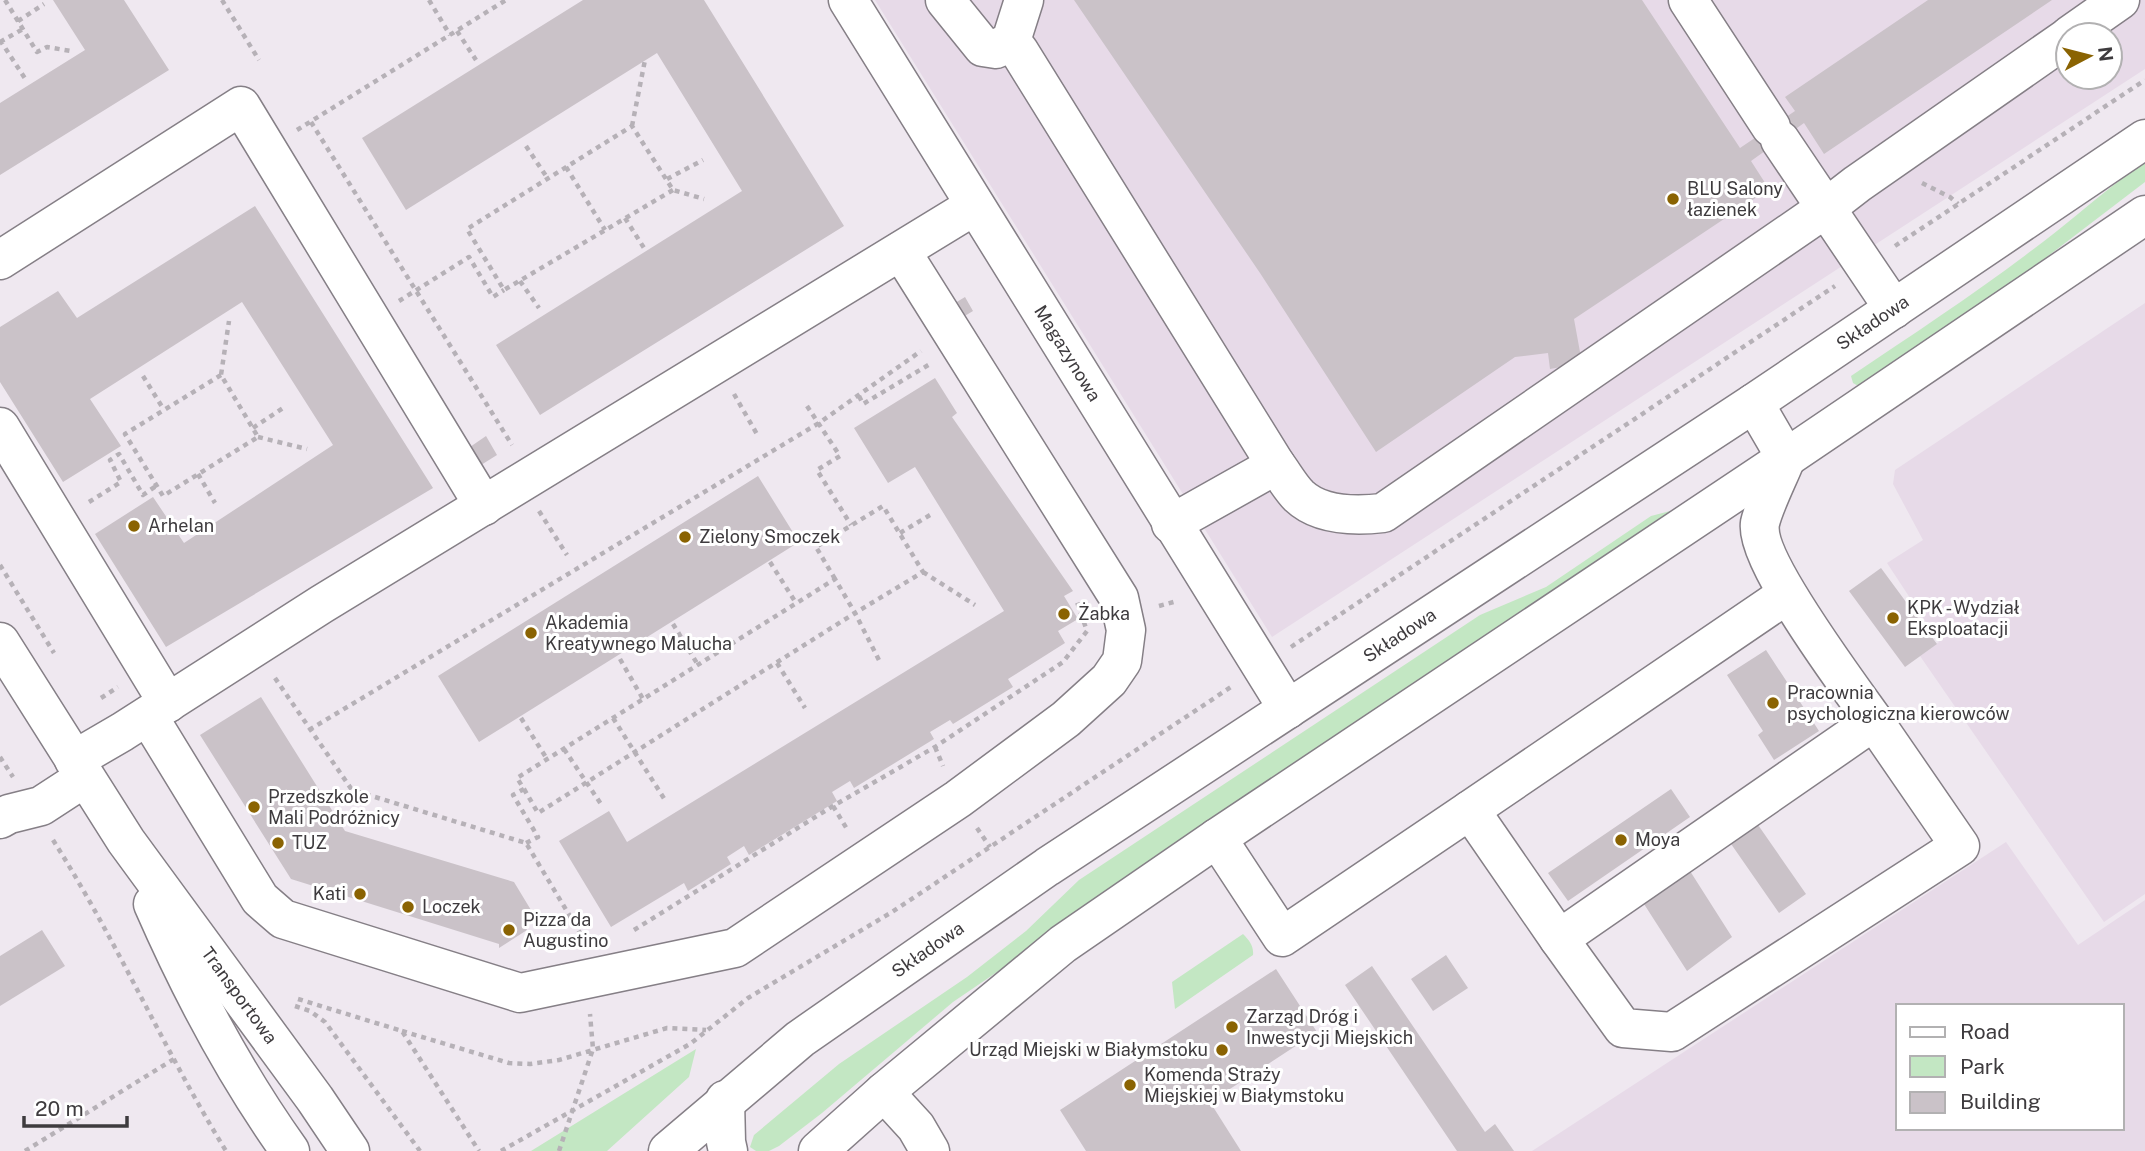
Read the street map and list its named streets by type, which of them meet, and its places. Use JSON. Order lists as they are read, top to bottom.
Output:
{
  "streets": {
    "main road": ["Składowa", "Magazynowa", "Transportowa"]
  },
  "crossings": [
    ["Składowa", "Magazynowa"]
  ],
  "places": [
    "BLU Salony łazienek",
    "Arhelan",
    "Zielony Smoczek",
    "Żabka",
    "KPK - Wydział Eksploatacji",
    "Akademia Kreatywnego Malucha",
    "Pracownia psychologiczna kierowców",
    "Przedszkole Mali Podróżnicy",
    "Moya",
    "TUZ",
    "Kati",
    "Loczek",
    "Pizza da Augustino",
    "Zarząd Dróg i Inwestycji Miejskich",
    "Urząd Miejski w Białymstoku",
    "Komenda Straży Miejskiej w Białymstoku"
  ],
  "legend": ["Road", "Park", "Building"],
  "scale_bar": "20 m",
  "north": "right"
}
